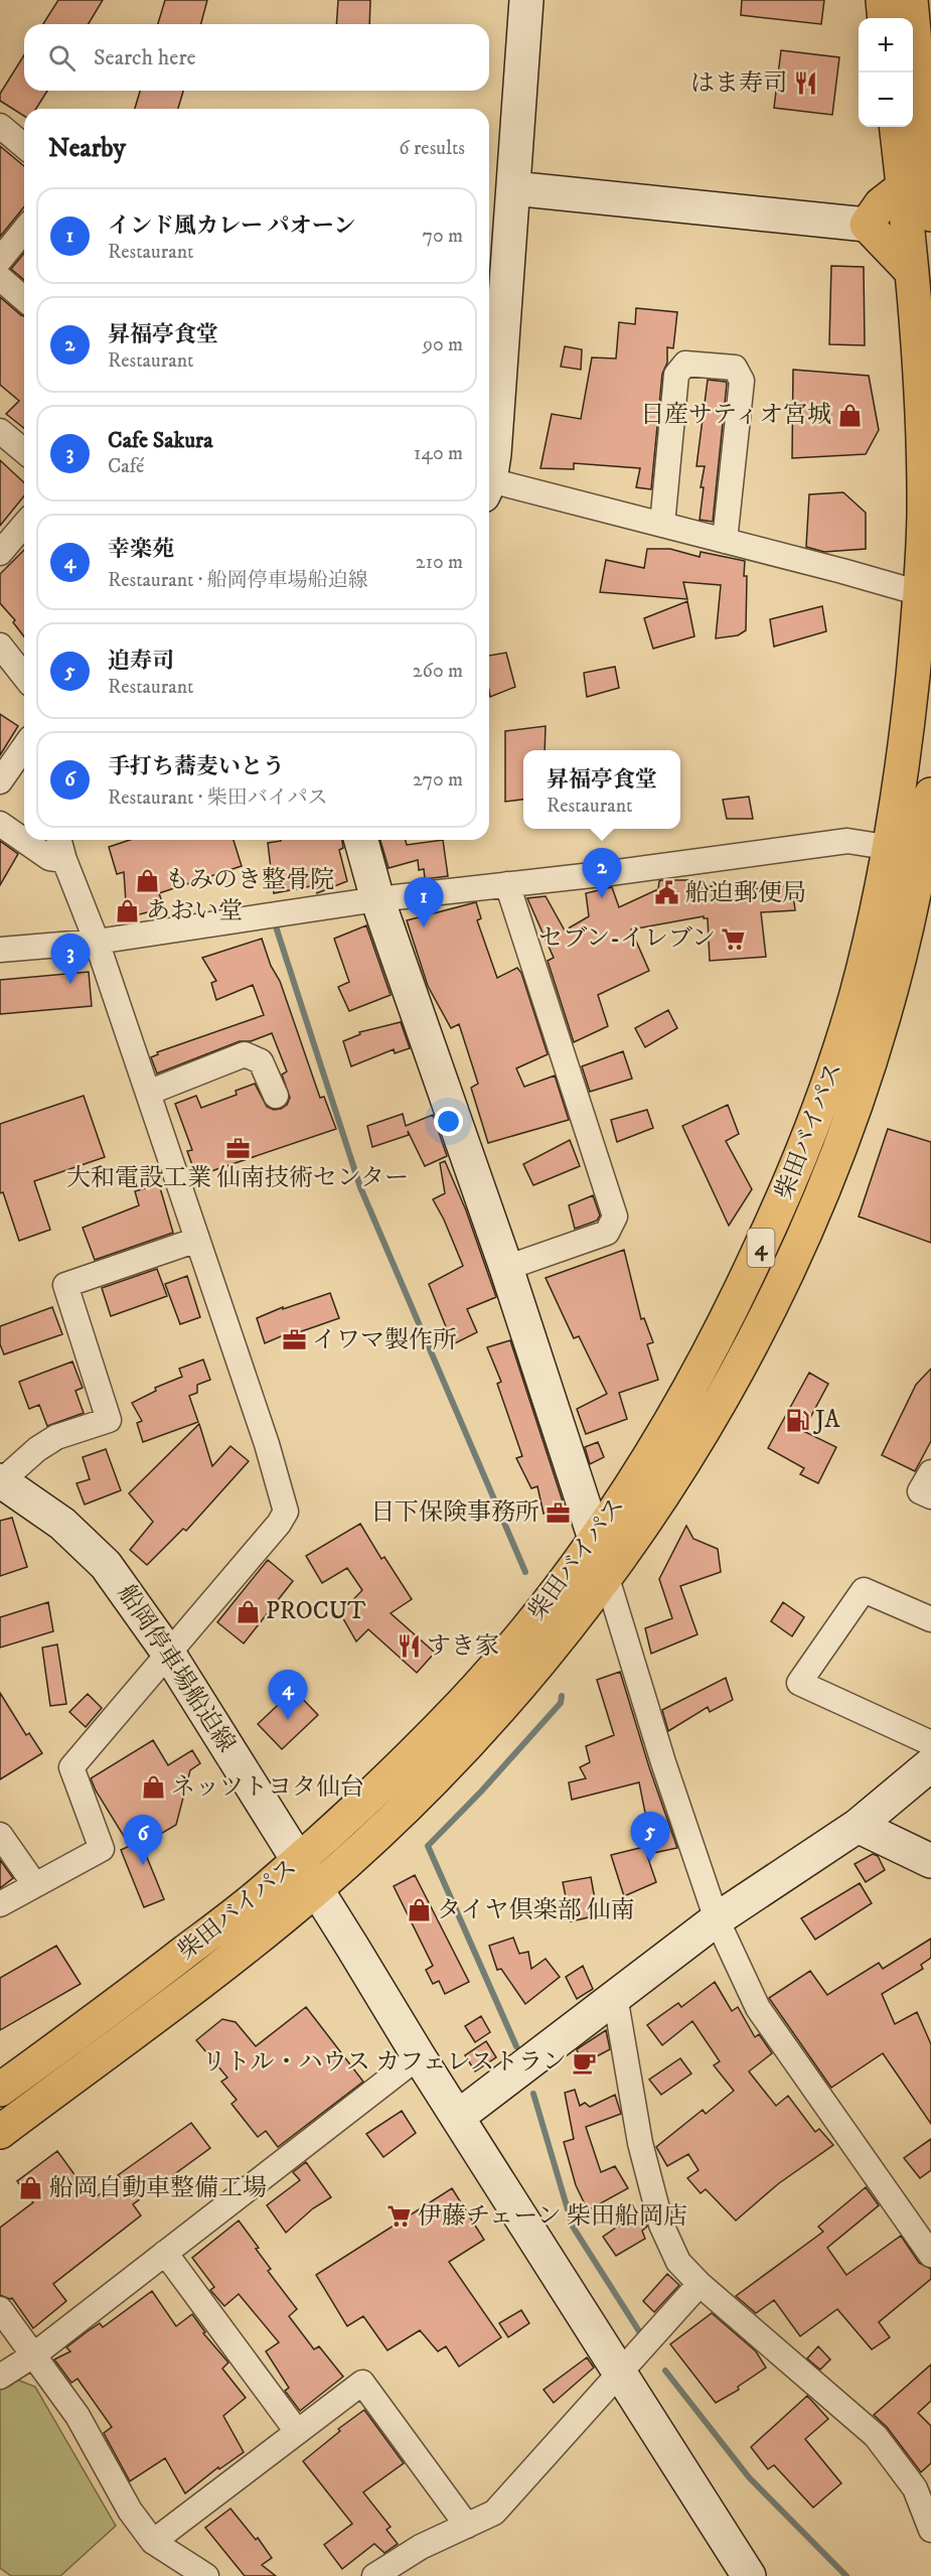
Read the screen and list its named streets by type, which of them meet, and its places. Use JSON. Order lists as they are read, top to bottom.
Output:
{
  "streets": {
    "highway": ["柴田バイパス", "4"],
    "street": ["船岡停車場船迫線"]
  },
  "crossings": [
    ["柴田バイパス", "船岡停車場船迫線"]
  ],
  "places": {
    "restaurant": ["はま寿司", "すき家"],
    "shop": [
      "日産サティオ宮城",
      "もみのき整骨院",
      "あおい堂",
      "PROCUT",
      "ネッツトヨタ仙台",
      "タイヤ倶楽部 仙南",
      "船岡自動車整備工場"
    ],
    "public building": ["船迫郵便局"],
    "supermarket": ["セブン-イレブン", "伊藤チェーン 柴田船岡店"],
    "office": ["大和電設工業 仙南技術センター", "イワマ製作所", "日下保険事務所"],
    "fuel station": ["JA"],
    "cafe": ["リトル・ハウス カフェレストラン"]
  },
  "page": {
    "map_buttons": ["+", "−"],
    "search": "Search here",
    "heading": ["Nearby", "6 results"],
    "list": [
      {
        "mark": "1",
        "name": "インド風カレー パオーン",
        "note": "Restaurant",
        "value": "70 m"
      },
      {
        "mark": "2",
        "name": "昇福亭食堂",
        "note": "Restaurant",
        "value": "90 m"
      },
      {
        "mark": "3",
        "name": "Cafe Sakura",
        "note": "Café",
        "value": "140 m"
      },
      {
        "mark": "4",
        "name": "幸楽苑",
        "note": "Restaurant · 船岡停車場船迫線",
        "value": "210 m"
      },
      {
        "mark": "5",
        "name": "迫寿司",
        "note": "Restaurant",
        "value": "260 m"
      },
      {
        "mark": "6",
        "name": "手打ち蕎麦いとう",
        "note": "Restaurant · 柴田バイパス",
        "value": "270 m"
      }
    ],
    "popup": ["昇福亭食堂", "Restaurant"],
    "pins": [
      "2",
      "1",
      "3",
      "4",
      "5",
      "6"
    ]
  }
}
